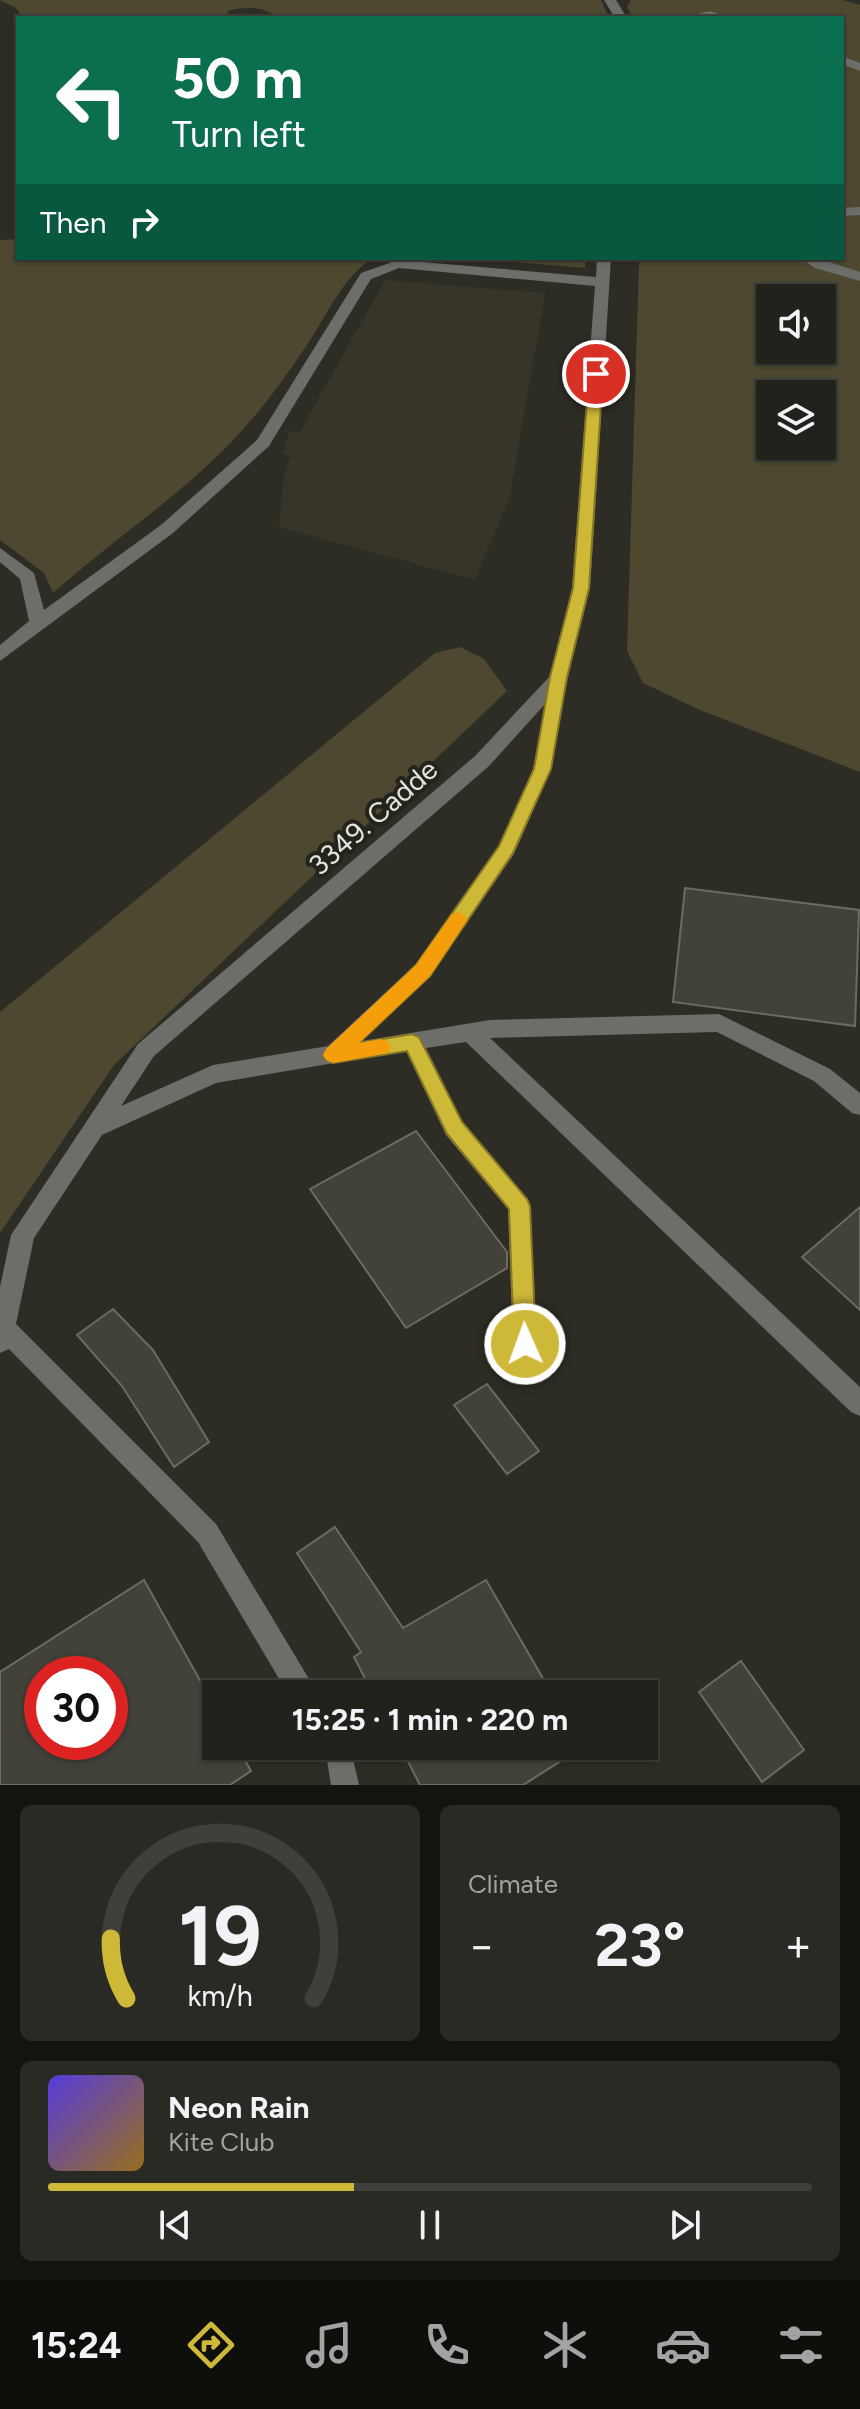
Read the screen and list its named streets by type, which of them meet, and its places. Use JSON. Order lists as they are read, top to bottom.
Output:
{
  "streets": {
    "street": ["3349. Cadde"]
  },
  "page": {
    "turn": ["50 m", "Turn left"],
    "then": "Then",
    "limit": "30",
    "trip": "15:25 · 1 min · 220 m",
    "tile": "Climate",
    "heat": ["−", "23°", "+"],
    "song": ["Neon Rain", "Kite Club"],
    "tabs": "15:24",
    "gauge": ["19", "km/h"]
  }
}
